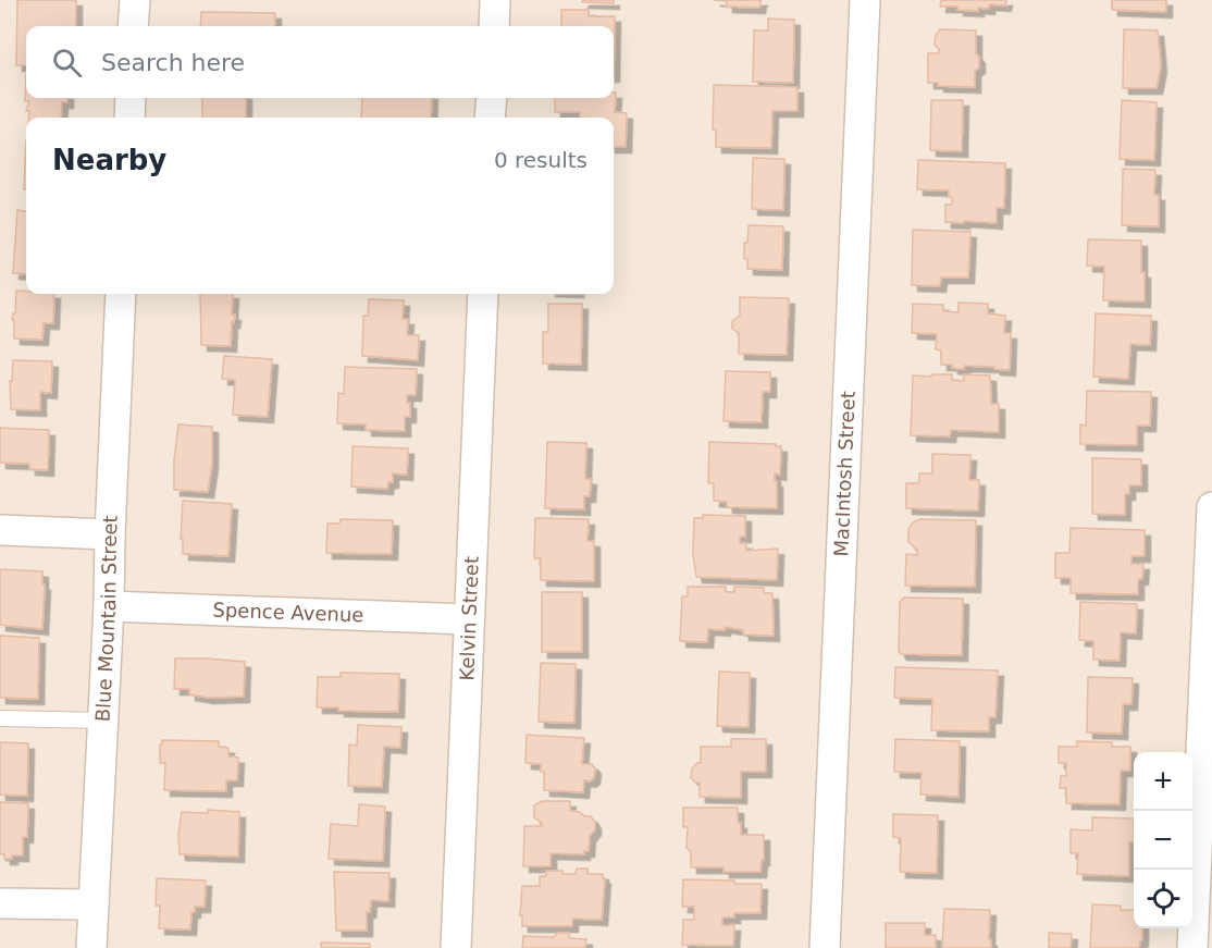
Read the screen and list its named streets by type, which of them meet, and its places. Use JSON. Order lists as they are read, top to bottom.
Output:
{
  "streets": {
    "street": [
      "MacIntosh Street",
      "Spence Avenue",
      "Blue Mountain Street",
      "Kelvin Street"
    ]
  },
  "crossings": [
    ["Spence Avenue", "Blue Mountain Street"],
    ["Spence Avenue", "Kelvin Street"]
  ],
  "page": {
    "search": "Search here",
    "heading": ["Nearby", "0 results"],
    "map_buttons": ["+", "−"]
  }
}
